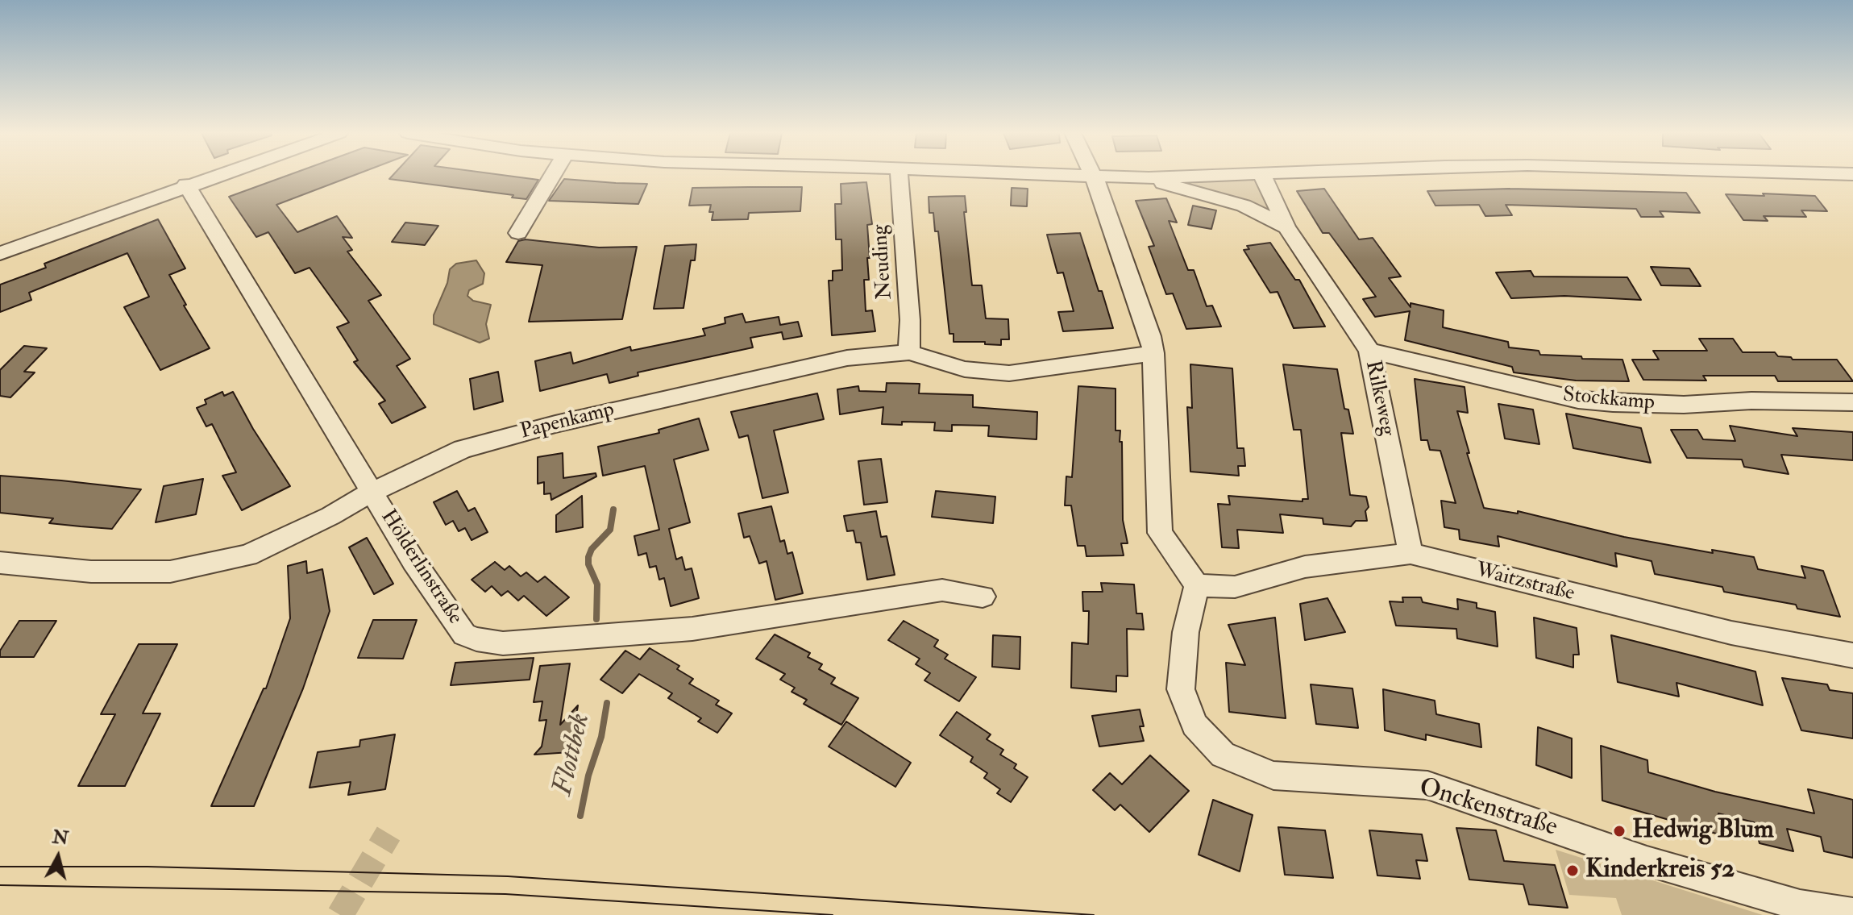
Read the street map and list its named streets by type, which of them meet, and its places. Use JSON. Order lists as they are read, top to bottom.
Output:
{
  "streets": {
    "street": [
      "Neuding",
      "Rilkeweg",
      "Stockkamp",
      "Papenkamp",
      "Hölderlinstraße",
      "Waitzstraße",
      "Onckenstraße"
    ]
  },
  "crossings": [
    ["Neuding", "Papenkamp"],
    ["Rilkeweg", "Stockkamp"],
    ["Rilkeweg", "Waitzstraße"],
    ["Papenkamp", "Hölderlinstraße"],
    ["Waitzstraße", "Onckenstraße"]
  ],
  "water": ["Flottbek"],
  "places": ["Hedwig Blum", "Kinderkreis 52"],
  "north": "top"
}
